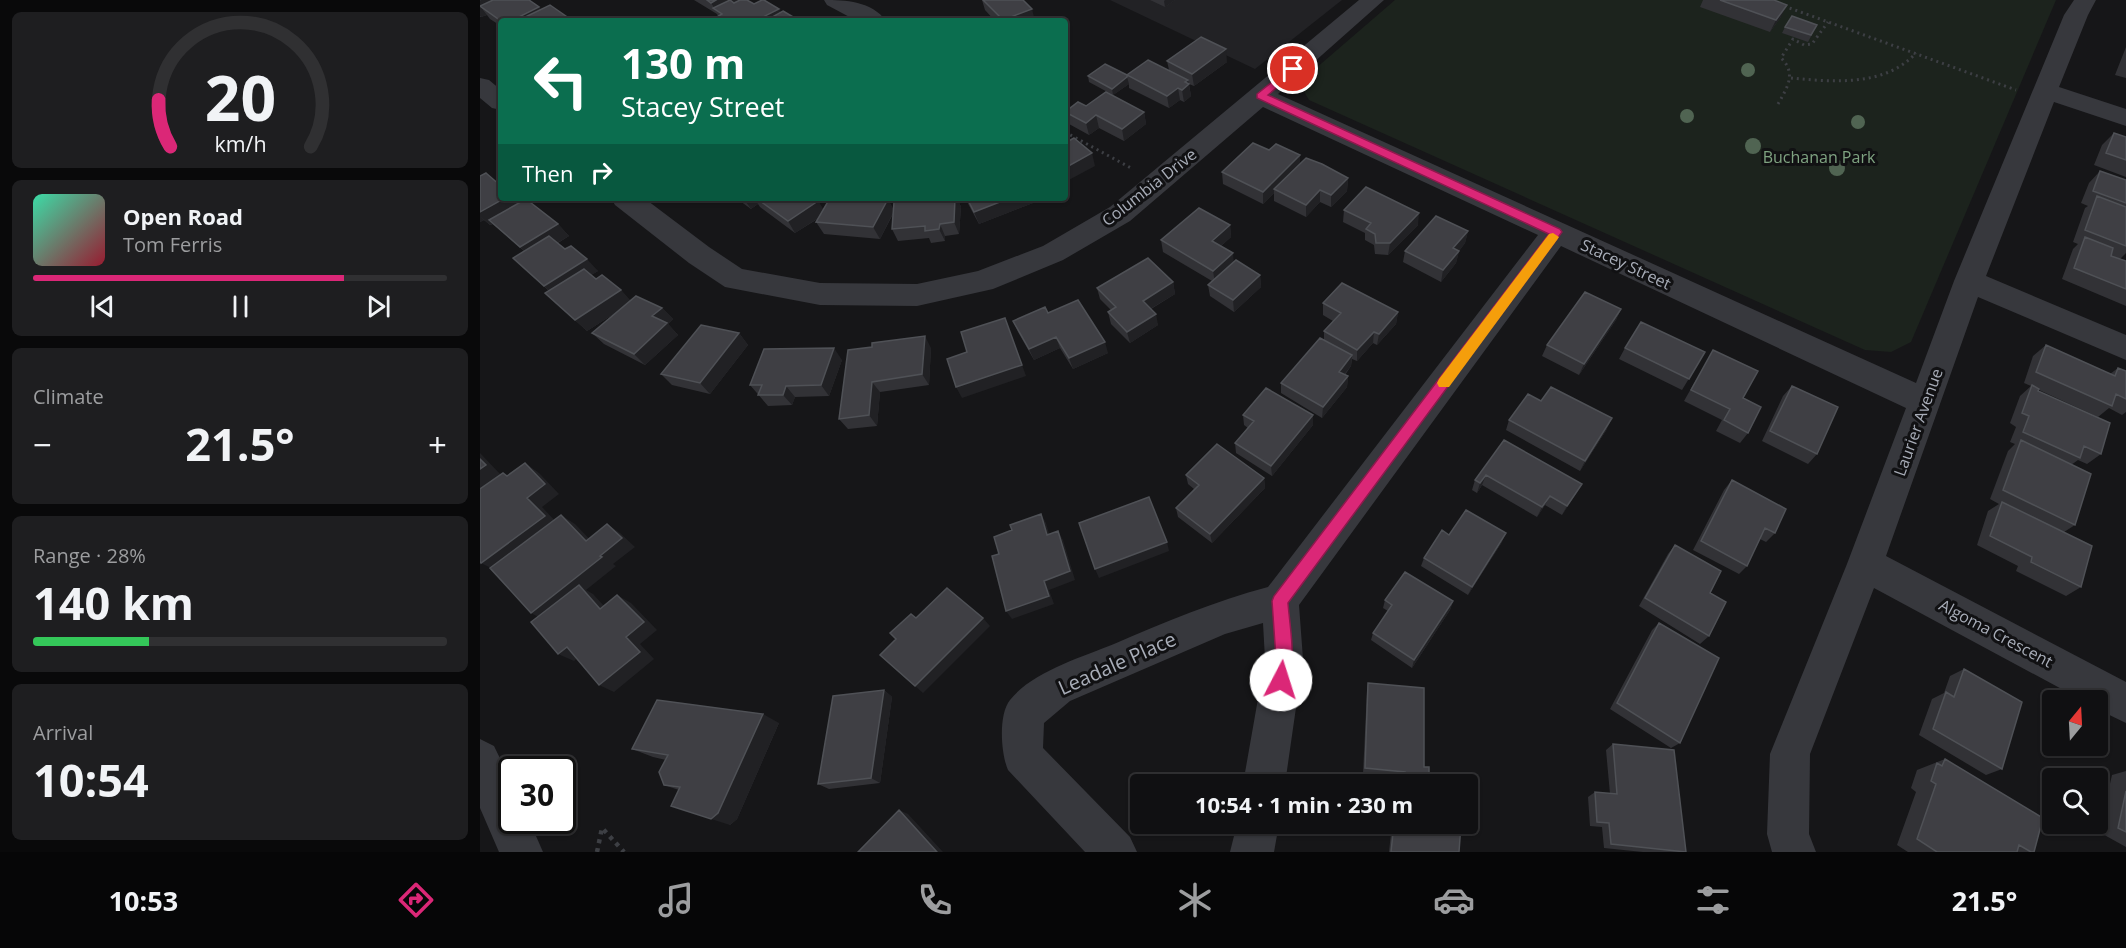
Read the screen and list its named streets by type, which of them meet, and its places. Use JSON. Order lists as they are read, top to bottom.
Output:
{
  "streets": {
    "street": [
      "Columbia Drive",
      "Stacey Street",
      "Laurier Avenue",
      "Algoma Crescent",
      "Leadale Place"
    ]
  },
  "crossings": [
    ["Columbia Drive", "Stacey Street"],
    ["Stacey Street", "Laurier Avenue"],
    ["Laurier Avenue", "Algoma Crescent"]
  ],
  "parks": ["Buchanan Park"],
  "north": "top",
  "page": {
    "turn": ["130 m", "Stacey Street"],
    "then": "Then",
    "song": ["Open Road", "Tom Ferris"],
    "tile": [
      "Climate",
      ["Range · 28%", "140 km"],
      ["Arrival", "10:54"]
    ],
    "heat": ["−", "21.5°", "+"],
    "limit": "30",
    "trip": "10:54 · 1 min · 230 m",
    "tabs": ["10:53", "21.5°"],
    "gauge": ["20", "km/h"]
  }
}
